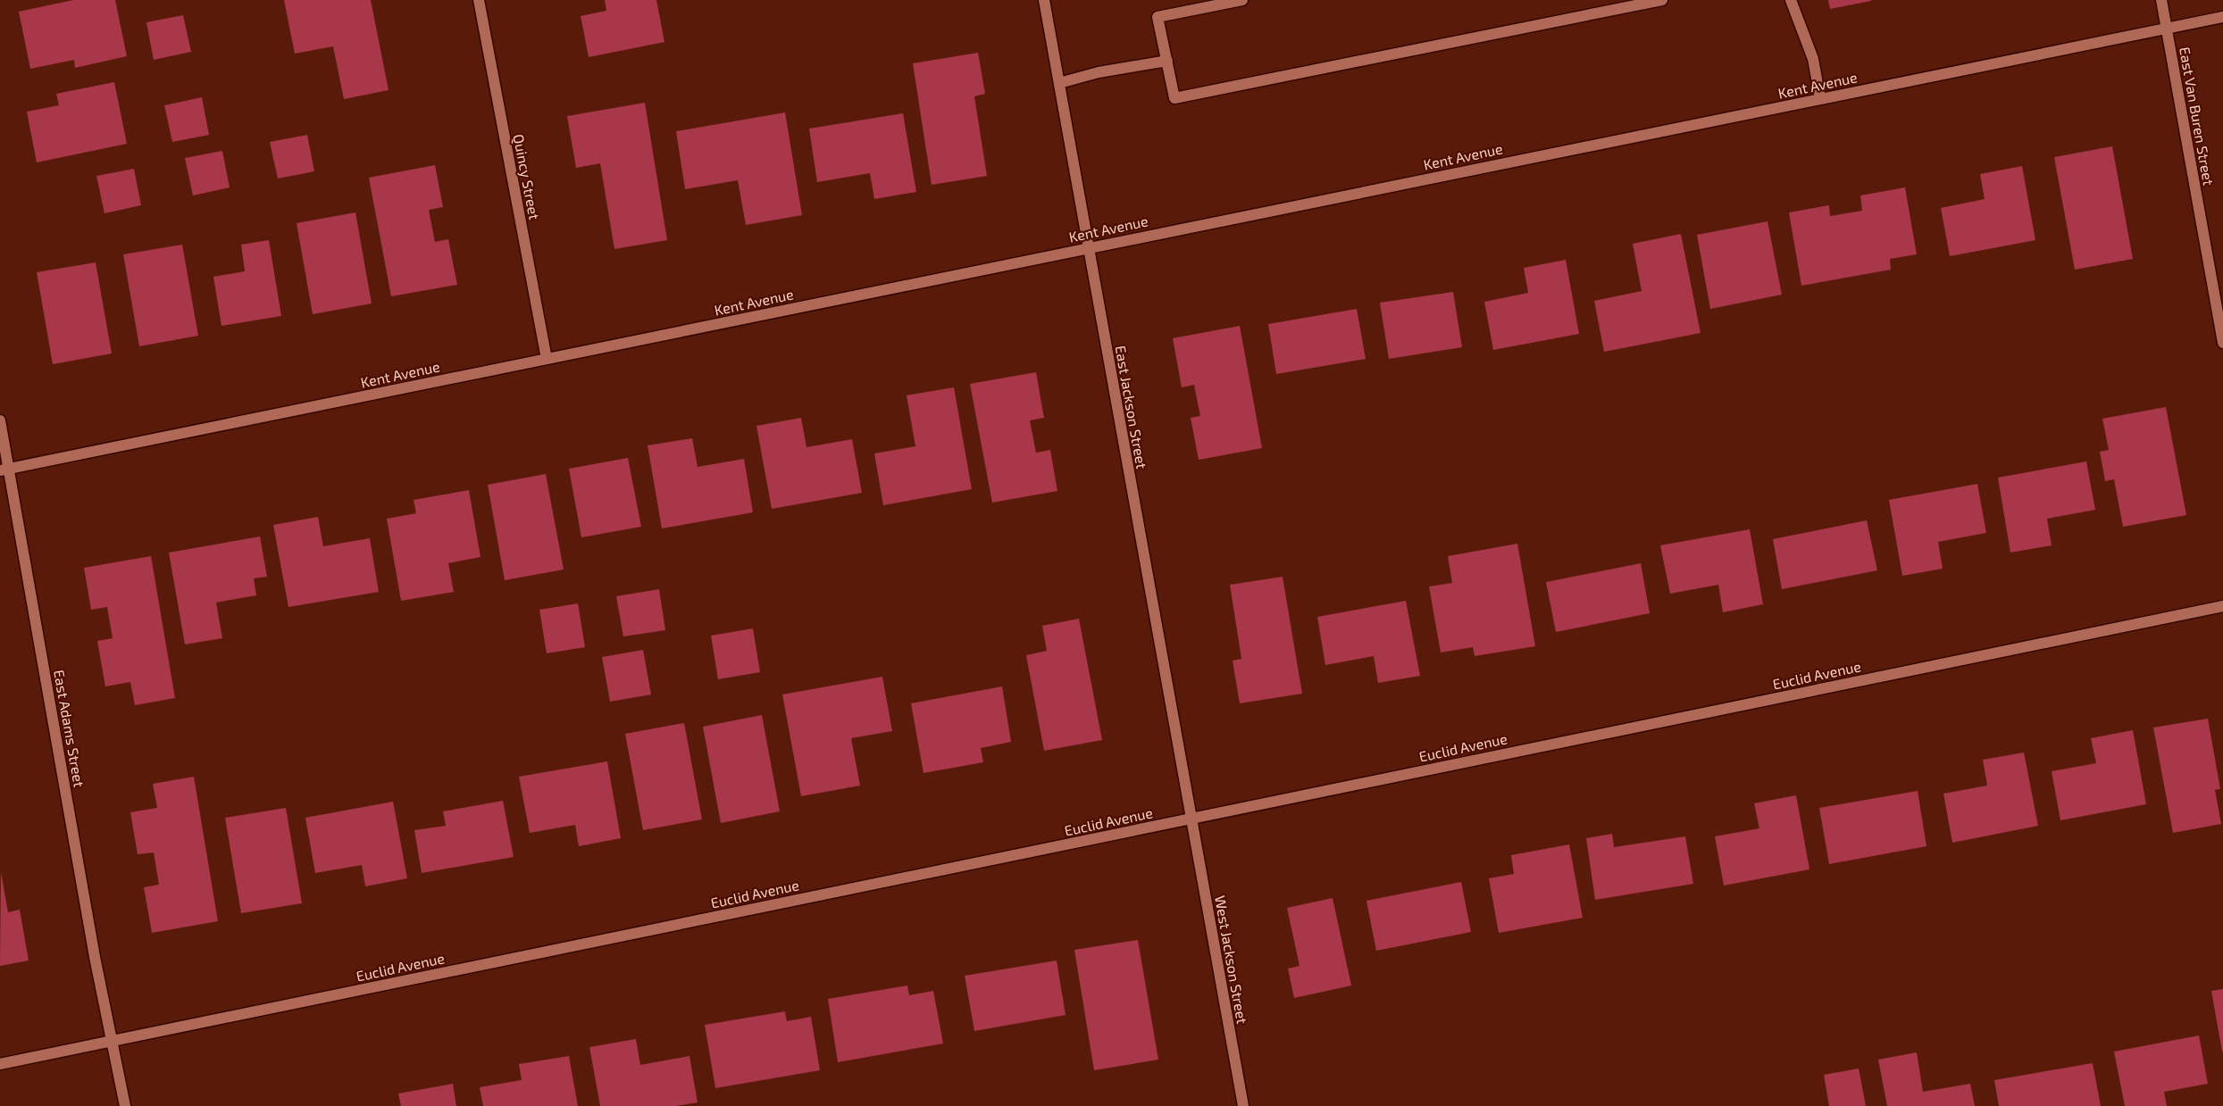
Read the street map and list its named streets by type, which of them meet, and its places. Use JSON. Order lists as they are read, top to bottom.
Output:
{
  "streets": {
    "street": [
      "Kent Avenue",
      "East Van Buren Street",
      "Quincy Street",
      "East Jackson Street",
      "Euclid Avenue",
      "East Adams Street",
      "West Jackson Street"
    ]
  },
  "crossings": [
    ["Kent Avenue", "East Van Buren Street"],
    ["Kent Avenue", "Quincy Street"],
    ["Kent Avenue", "East Jackson Street"],
    ["Kent Avenue", "East Adams Street"],
    ["East Jackson Street", "Euclid Avenue"],
    ["East Jackson Street", "West Jackson Street"],
    ["Euclid Avenue", "East Adams Street"],
    ["Euclid Avenue", "West Jackson Street"]
  ]
}
